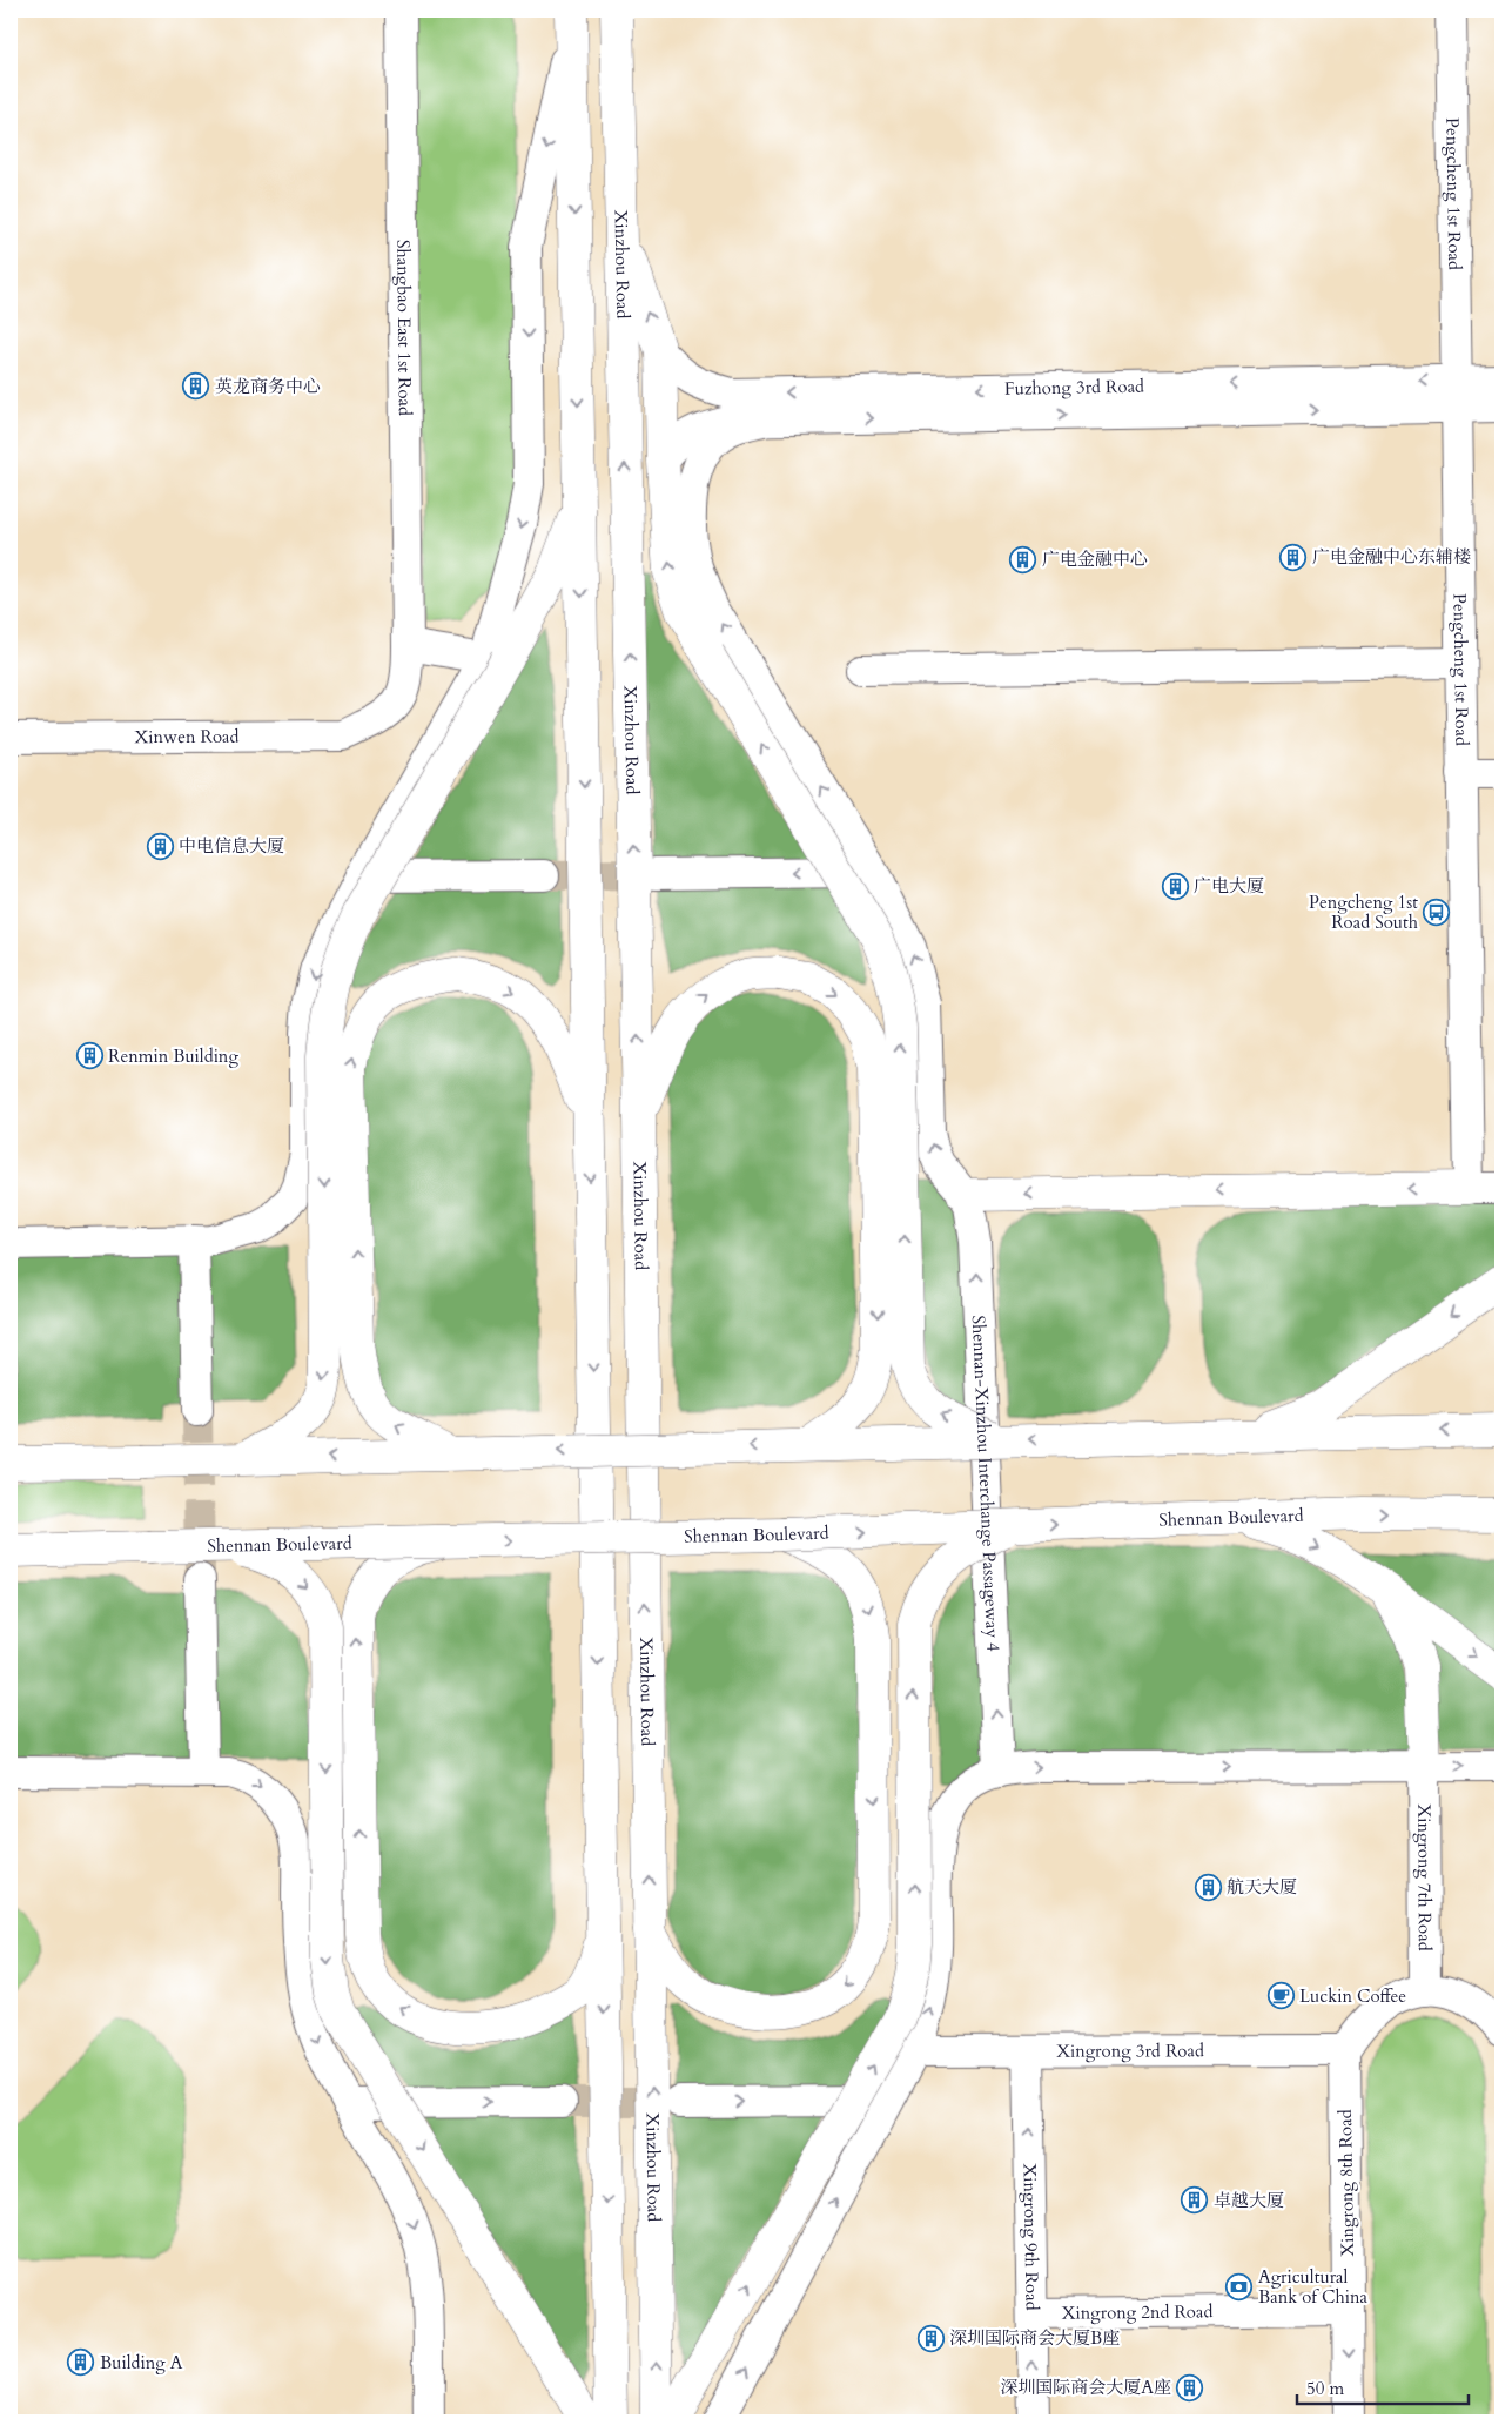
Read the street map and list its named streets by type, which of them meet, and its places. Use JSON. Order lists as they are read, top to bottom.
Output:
{
  "streets": {
    "main road": ["Xinzhou Road", "Shennan Boulevard"],
    "street": [
      "Pengcheng 1st Road",
      "Shangbao East 1st Road",
      "Fuzhong 3rd Road",
      "Xinwen Road",
      "Shennan-Xinzhou Interchange Passageway 4",
      "Xingrong 7th Road",
      "Xingrong 3rd Road",
      "Xingrong 8th Road",
      "Xingrong 9th Road",
      "Xingrong 2nd Road"
    ]
  },
  "crossings": [
    ["Pengcheng 1st Road", "Fuzhong 3rd Road"],
    ["Shangbao East 1st Road", "Xinwen Road"],
    ["Xingrong 3rd Road", "Xingrong 8th Road"],
    ["Xingrong 3rd Road", "Xingrong 9th Road"],
    ["Xingrong 8th Road", "Xingrong 2nd Road"],
    ["Xingrong 9th Road", "Xingrong 2nd Road"]
  ],
  "one_way": ["Shennan-Xinzhou Interchange Passageway 4", "Xingrong 9th Road"],
  "places": {
    "building": [
      "英龙商务中心",
      "广电金融中心东辅楼",
      "广电金融中心",
      "中电信息大厦",
      "广电大厦",
      "Renmin Building",
      "航天大厦",
      "卓越大厦",
      "深圳国际商会大厦B座",
      "Building A",
      "深圳国际商会大厦A座"
    ],
    "bus stop": ["Pengcheng 1st Road South"],
    "cafe": ["Luckin Coffee"],
    "bank": ["Agricultural Bank of China"]
  },
  "scale_bar": "50 m"
}
